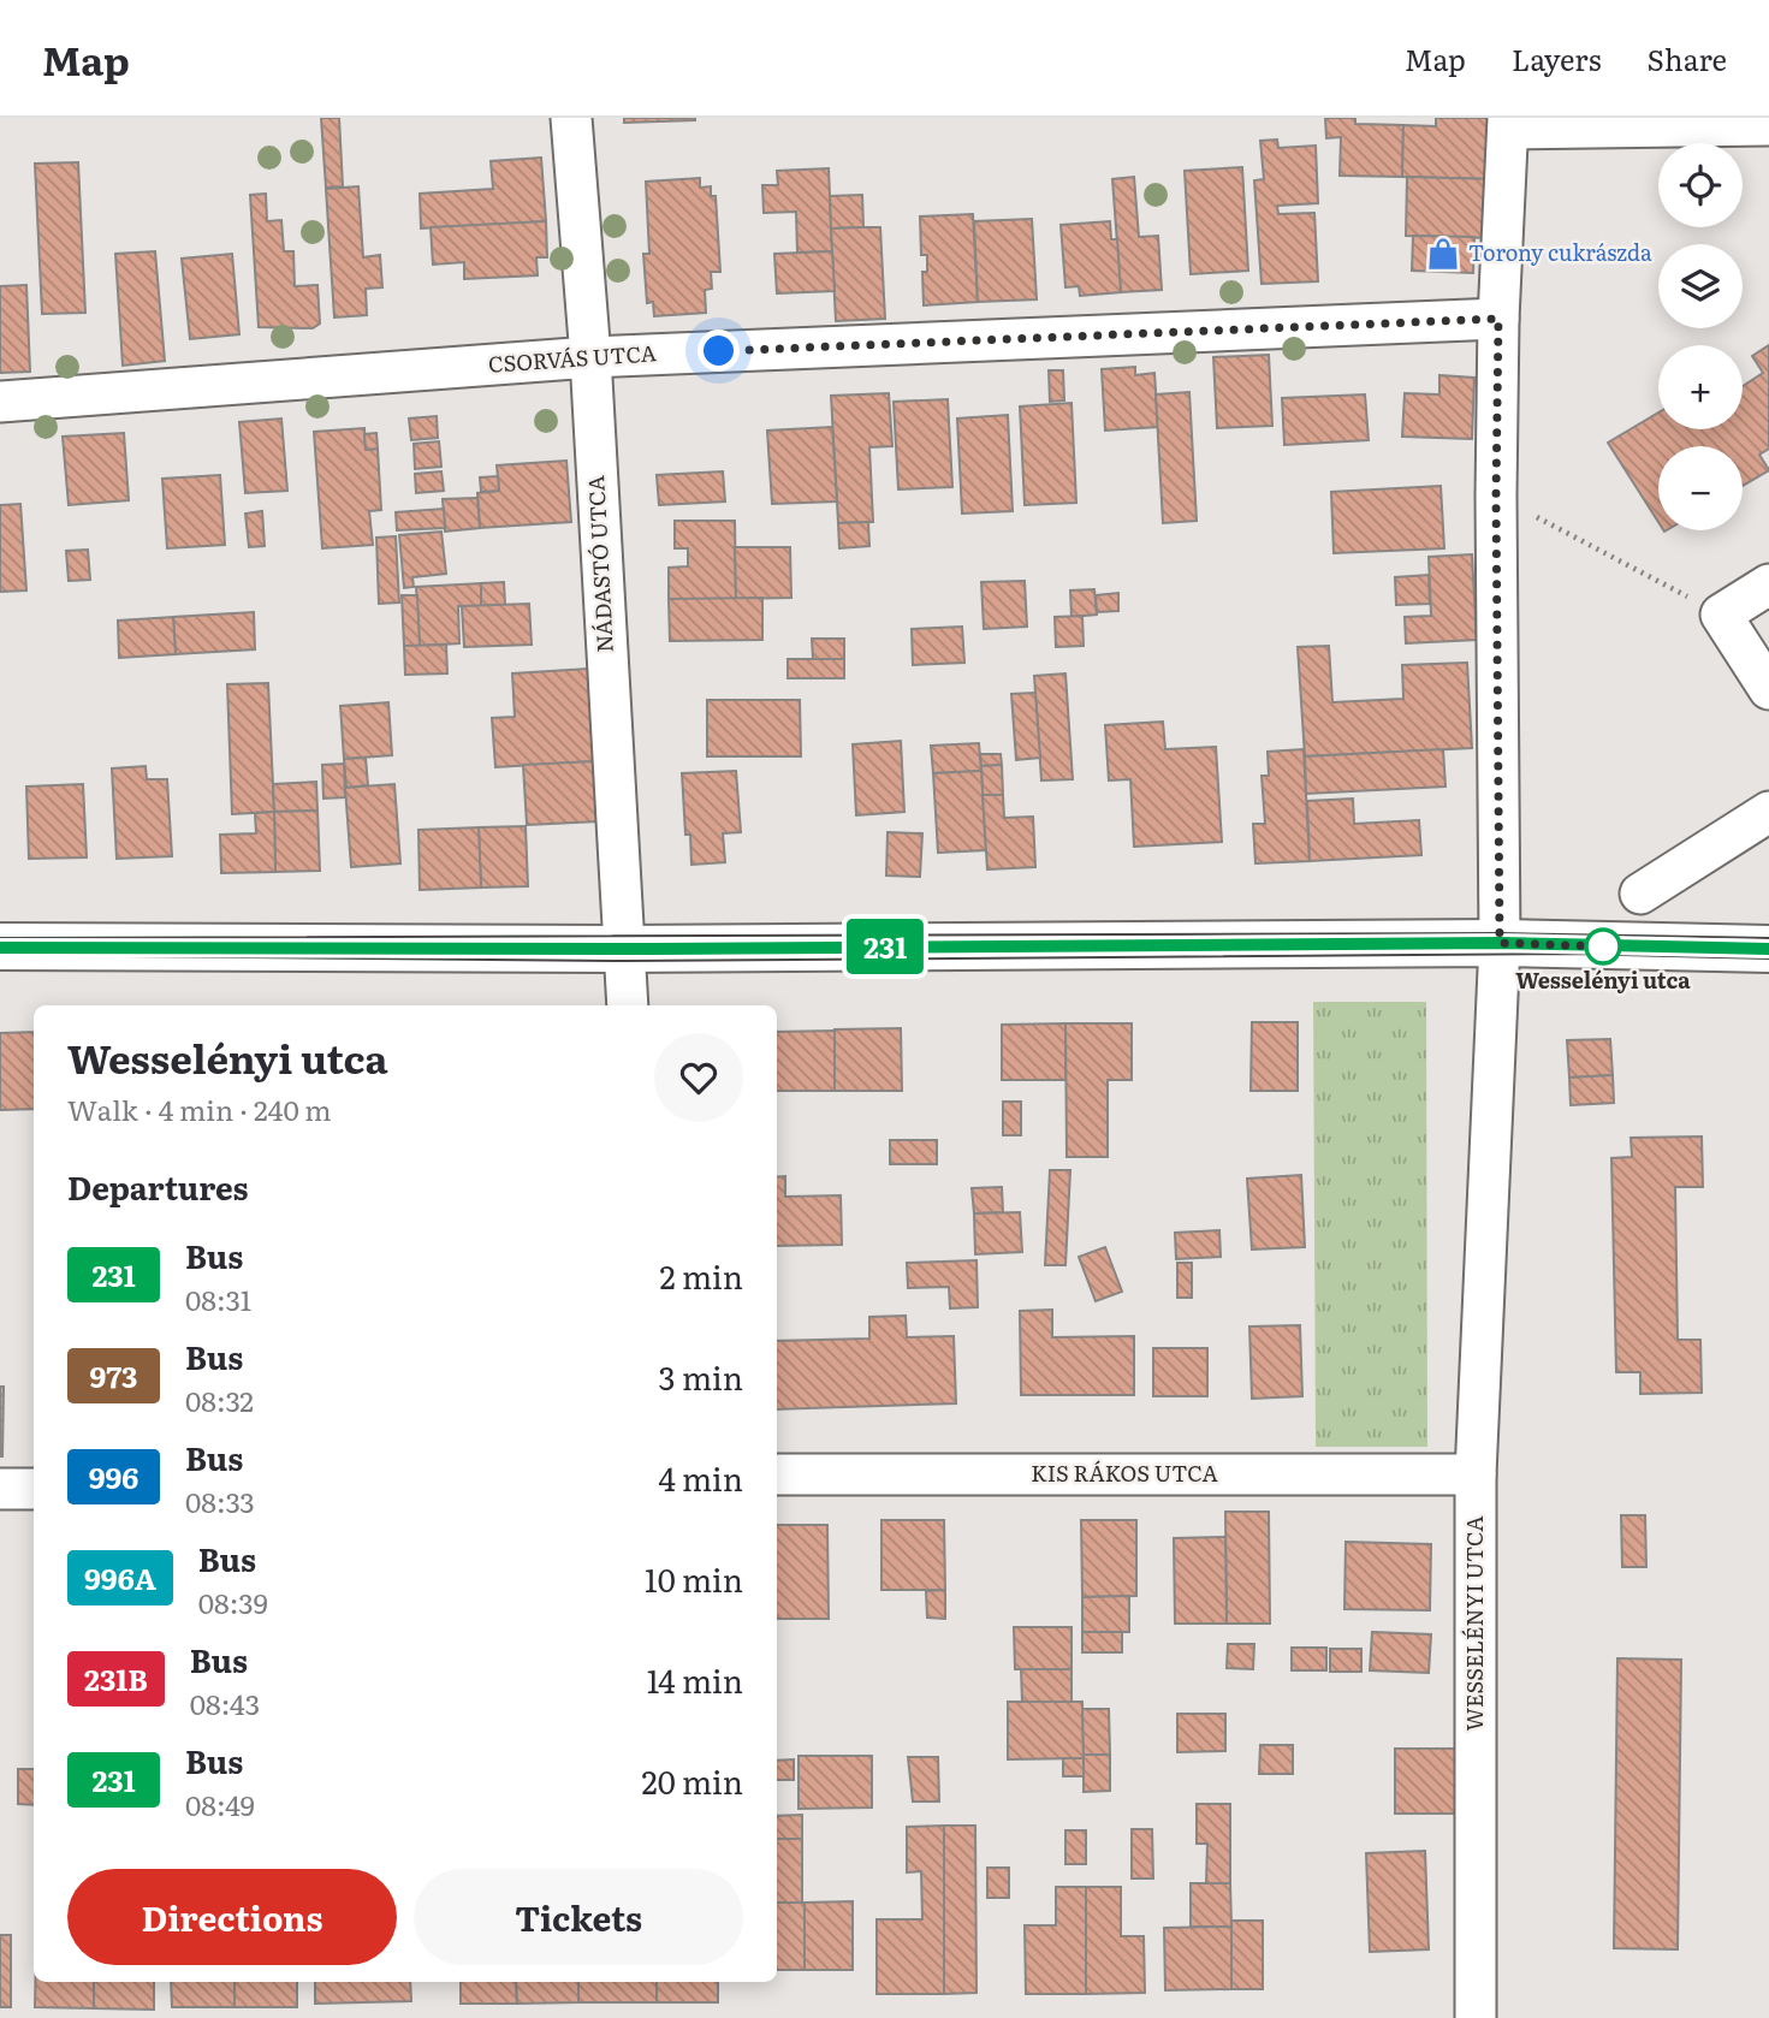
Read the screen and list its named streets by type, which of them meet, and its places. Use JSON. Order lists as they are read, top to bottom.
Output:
{
  "streets": {
    "street": [
      "CSORVÁS UTCA",
      "NÁDASTÓ UTCA",
      "KIS RÁKOS UTCA",
      "WESSELÉNYI UTCA"
    ]
  },
  "crossings": [
    ["CSORVÁS UTCA", "NÁDASTÓ UTCA"],
    ["CSORVÁS UTCA", "WESSELÉNYI UTCA"],
    ["KIS RÁKOS UTCA", "WESSELÉNYI UTCA"]
  ],
  "places": {
    "shop": ["Torony cukrászda"],
    "other": ["Wesselényi utca"]
  },
  "lines": ["bus line 231"],
  "page": {
    "header": "Map",
    "nav": ["Map", "Layers", "Share"],
    "on_map": "231",
    "map_buttons": ["+", "−"],
    "heading": [
      ["Wesselényi utca", "Walk · 4 min · 240 m"],
      "Departures"
    ],
    "list": [
      {
        "mark": "231",
        "name": "Bus",
        "note": "08:31",
        "value": "2 min"
      },
      {
        "mark": "973",
        "name": "Bus",
        "note": "08:32",
        "value": "3 min"
      },
      {
        "mark": "996",
        "name": "Bus",
        "note": "08:33",
        "value": "4 min"
      },
      {
        "mark": "996A",
        "name": "Bus",
        "note": "08:39",
        "value": "10 min"
      },
      {
        "mark": "231B",
        "name": "Bus",
        "note": "08:43",
        "value": "14 min"
      },
      {
        "mark": "231",
        "name": "Bus",
        "note": "08:49",
        "value": "20 min"
      }
    ],
    "buttons": ["Directions", "Tickets"]
  }
}
